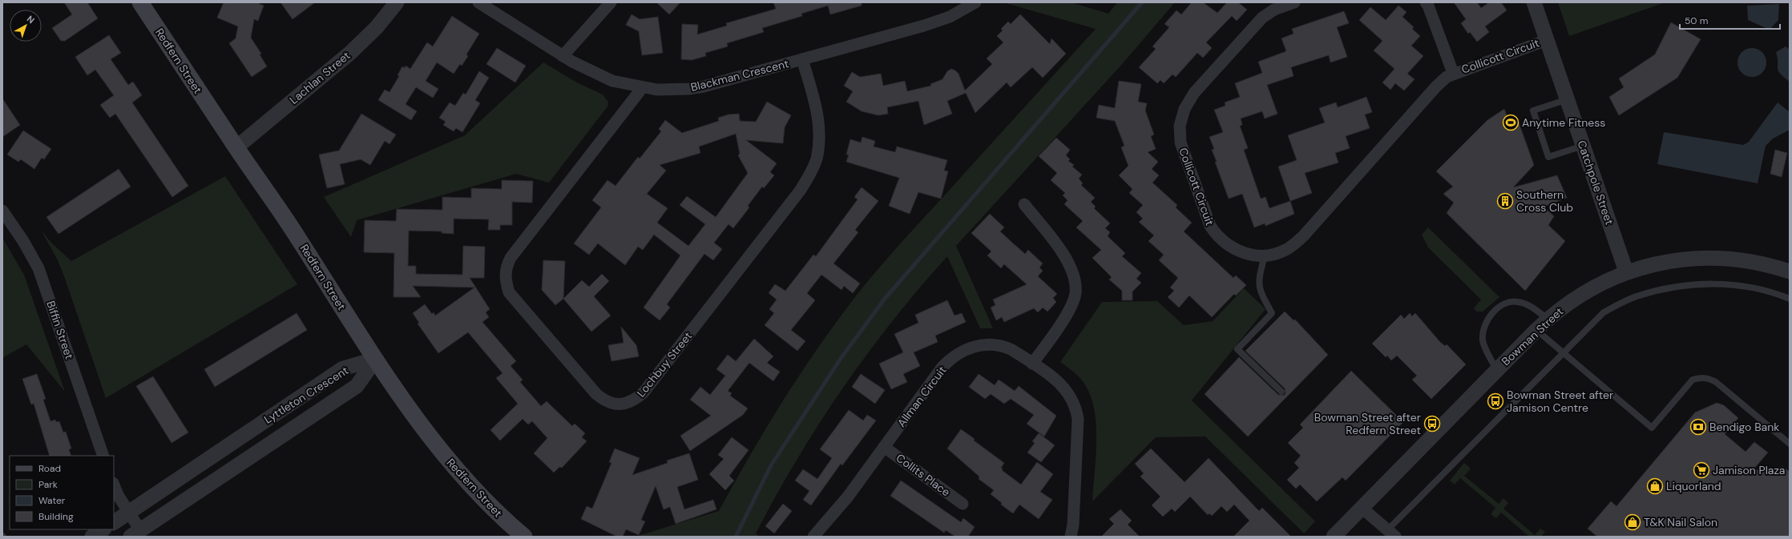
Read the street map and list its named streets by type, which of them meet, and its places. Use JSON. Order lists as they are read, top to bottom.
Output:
{
  "streets": {
    "main road": ["Redfern Street"],
    "street": [
      "Collicott Circuit",
      "Blackman Crescent",
      "Lachlan Street",
      "Catchpole Street",
      "Biffin Street",
      "Bowman Street",
      "Lochbuy Street",
      "Lyttleton Crescent",
      "Allman Circuit",
      "Collits Place"
    ]
  },
  "crossings": [
    ["Collicott Circuit", "Catchpole Street"],
    ["Redfern Street", "Lachlan Street"],
    ["Redfern Street", "Lyttleton Crescent"],
    ["Blackman Crescent", "Lochbuy Street"],
    ["Catchpole Street", "Bowman Street"],
    ["Allman Circuit", "Collits Place"]
  ],
  "places": {
    "sports": ["Anytime Fitness"],
    "building": ["Southern Cross Club"],
    "bus stop": ["Bowman Street after Jamison Centre", "Bowman Street after Redfern Street"],
    "bank": ["Bendigo Bank"],
    "supermarket": ["Jamison Plaza"],
    "shop": ["Liquorland", "T&K Nail Salon"]
  },
  "legend": [
    "Road",
    "Park",
    "Water",
    "Building"
  ],
  "scale_bar": "50 m",
  "north": "top right"
}
